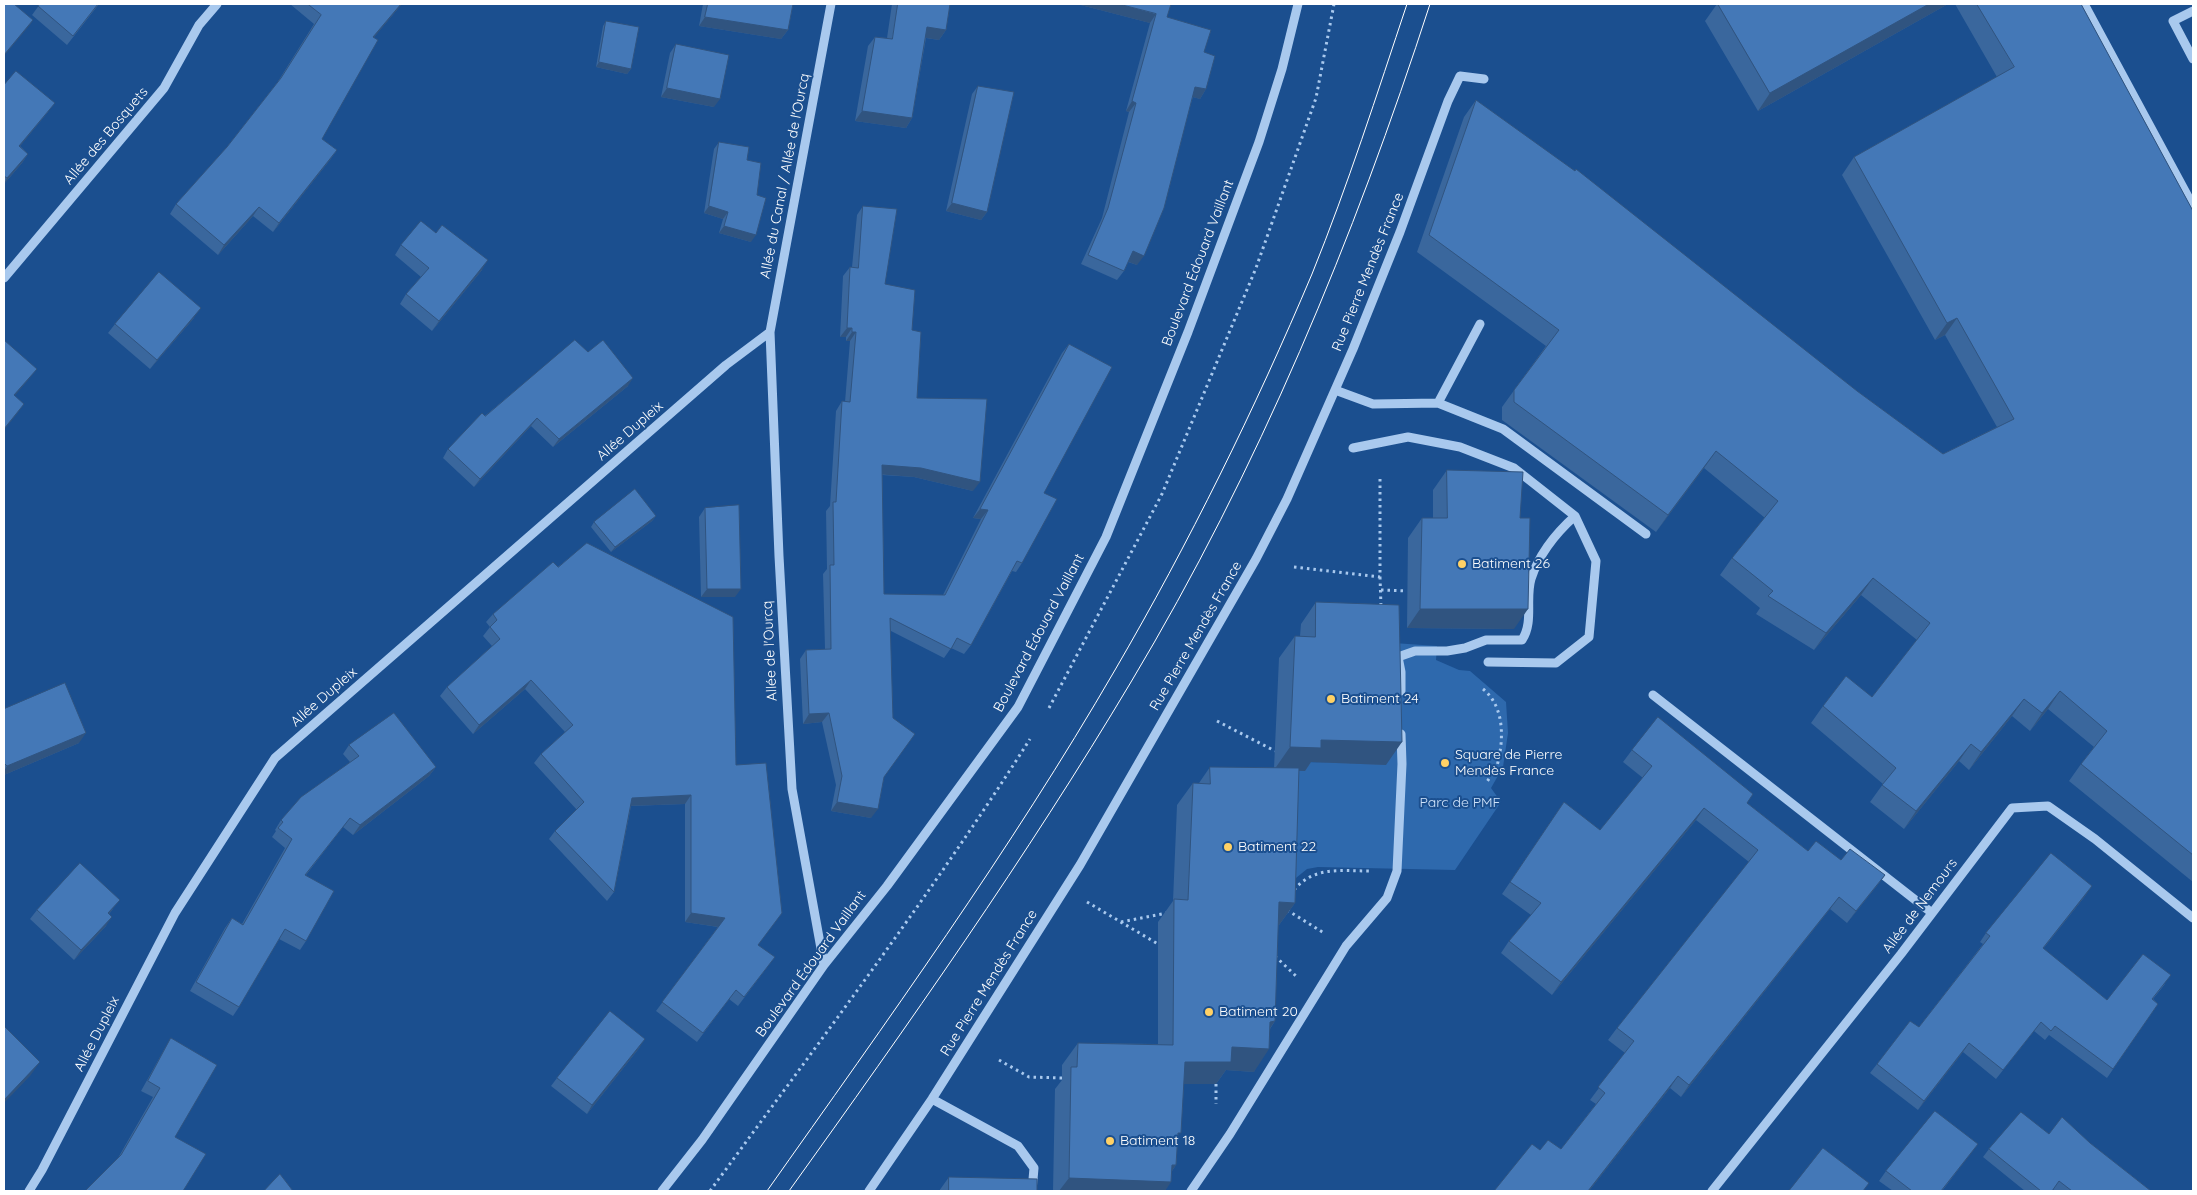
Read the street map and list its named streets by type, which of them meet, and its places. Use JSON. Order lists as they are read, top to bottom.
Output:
{
  "streets": {
    "street": [
      "Allée des Bosquets",
      "Allée du Canal / Allée de l'Ourcq",
      "Boulevard Édouard Vaillant",
      "Rue Pierre Mendès France",
      "Allée Dupleix",
      "Allée de l'Ourcq",
      "Allée de Nemours"
    ]
  },
  "crossings": [
    ["Allée du Canal / Allée de l'Ourcq", "Allée Dupleix"],
    ["Allée du Canal / Allée de l'Ourcq", "Allée de l'Ourcq"],
    ["Boulevard Édouard Vaillant", "Allée de l'Ourcq"],
    ["Allée Dupleix", "Allée de l'Ourcq"]
  ],
  "parks": ["Parc de PMF"],
  "places": [
    "Batiment 26",
    "Batiment 24",
    "Square de Pierre Mendès France",
    "Batiment 22",
    "Batiment 20",
    "Batiment 18"
  ]
}
